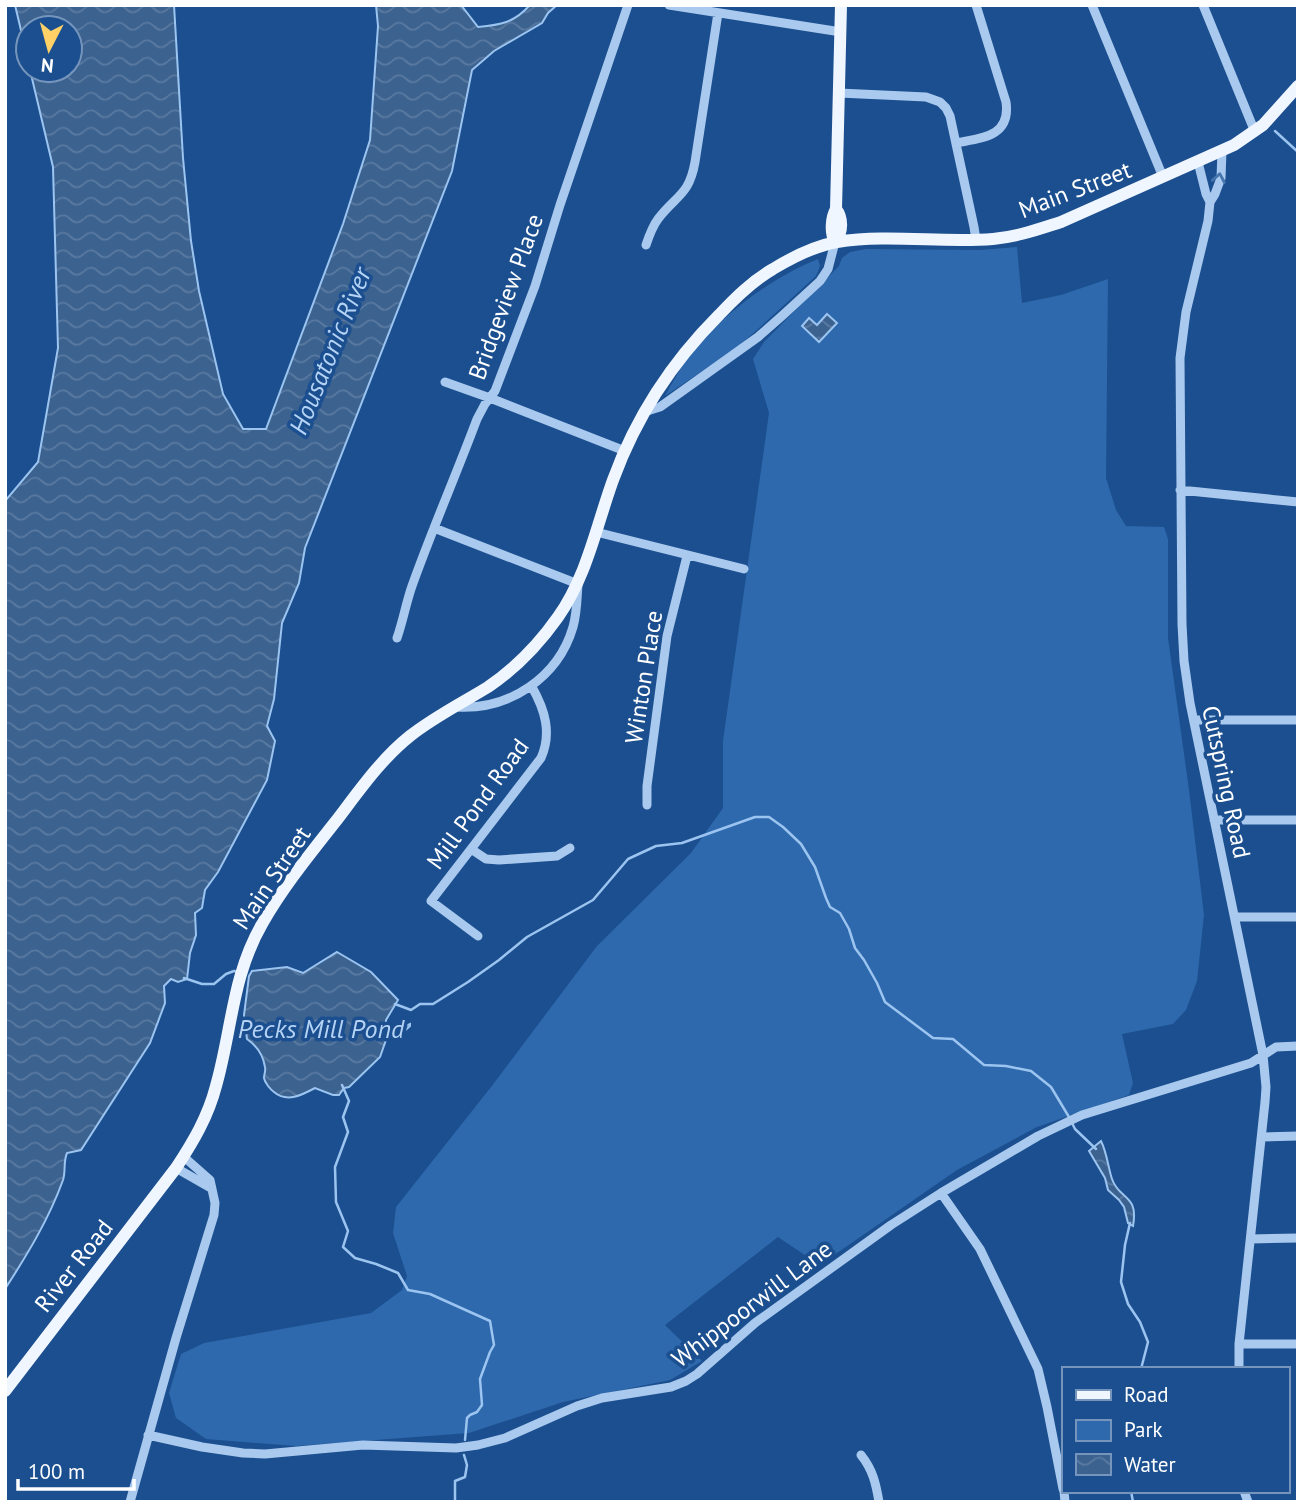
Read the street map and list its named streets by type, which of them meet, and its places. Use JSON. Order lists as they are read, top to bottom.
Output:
{
  "streets": {
    "main road": ["Main Street", "River Road"],
    "street": [
      "Bridgeview Place",
      "Winton Place",
      "Cutspring Road",
      "Mill Pond Road",
      "Whippoorwill Lane"
    ]
  },
  "crossings": [
    ["Main Street", "Cutspring Road"],
    ["Main Street", "Mill Pond Road"],
    ["Main Street", "River Road"],
    ["Cutspring Road", "Whippoorwill Lane"]
  ],
  "water": ["Housatonic River", "Pecks Mill Pond"],
  "legend": ["Road", "Park", "Water"],
  "scale_bar": "100 m",
  "north": "bottom"
}
